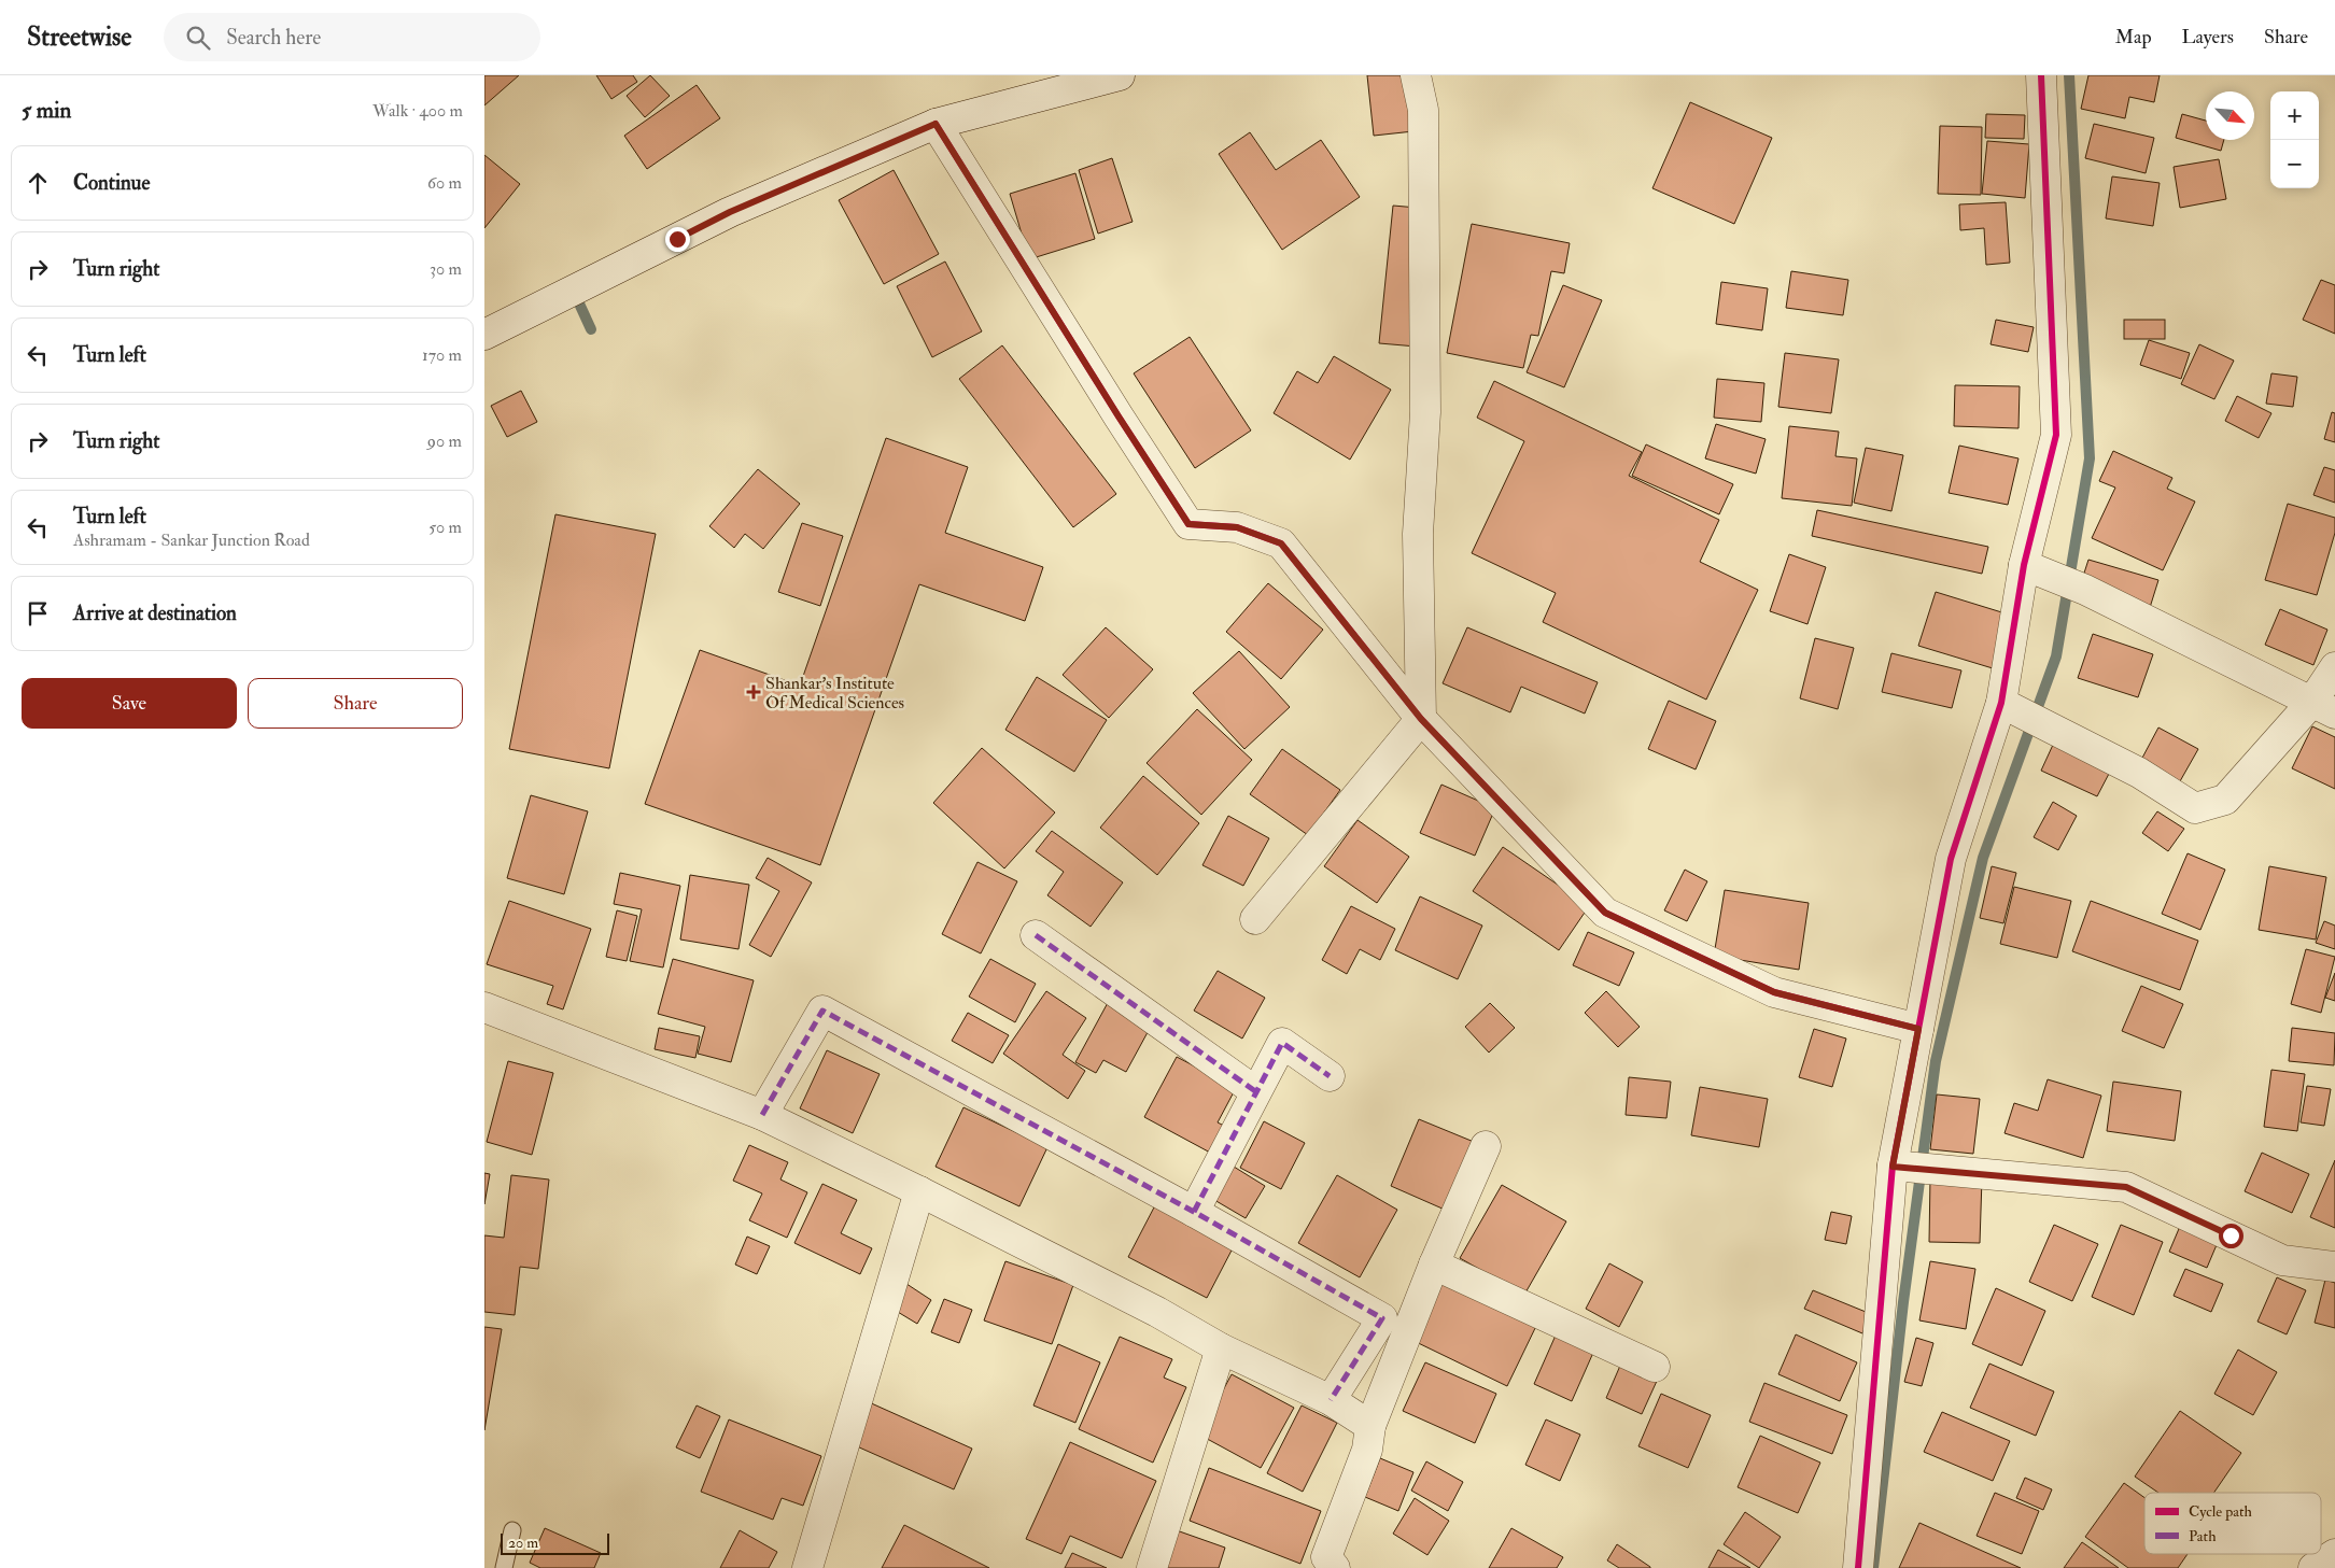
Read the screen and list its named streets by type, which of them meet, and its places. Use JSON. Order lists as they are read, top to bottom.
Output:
{
  "places": {
    "health": ["Shankar's Institute Of Medical Sciences"]
  },
  "legend": ["Cycle path", "Path"],
  "scale_bar": "20 m",
  "north": "bottom right",
  "page": {
    "header": "Streetwise",
    "search": "Search here",
    "nav": ["Map", "Layers", "Share"],
    "heading": ["5 min", "Walk · 400 m"],
    "map_buttons": ["+", "−"],
    "list": [
      ["Continue", "60 m"],
      ["Turn right", "30 m"],
      ["Turn left", "170 m"],
      ["Turn right", "90 m"],
      ["Turn left", "Ashramam - Sankar Junction Road", "50 m"],
      "Arrive at destination"
    ],
    "buttons": ["Save", "Share"],
    "scale": "20 m"
  }
}
